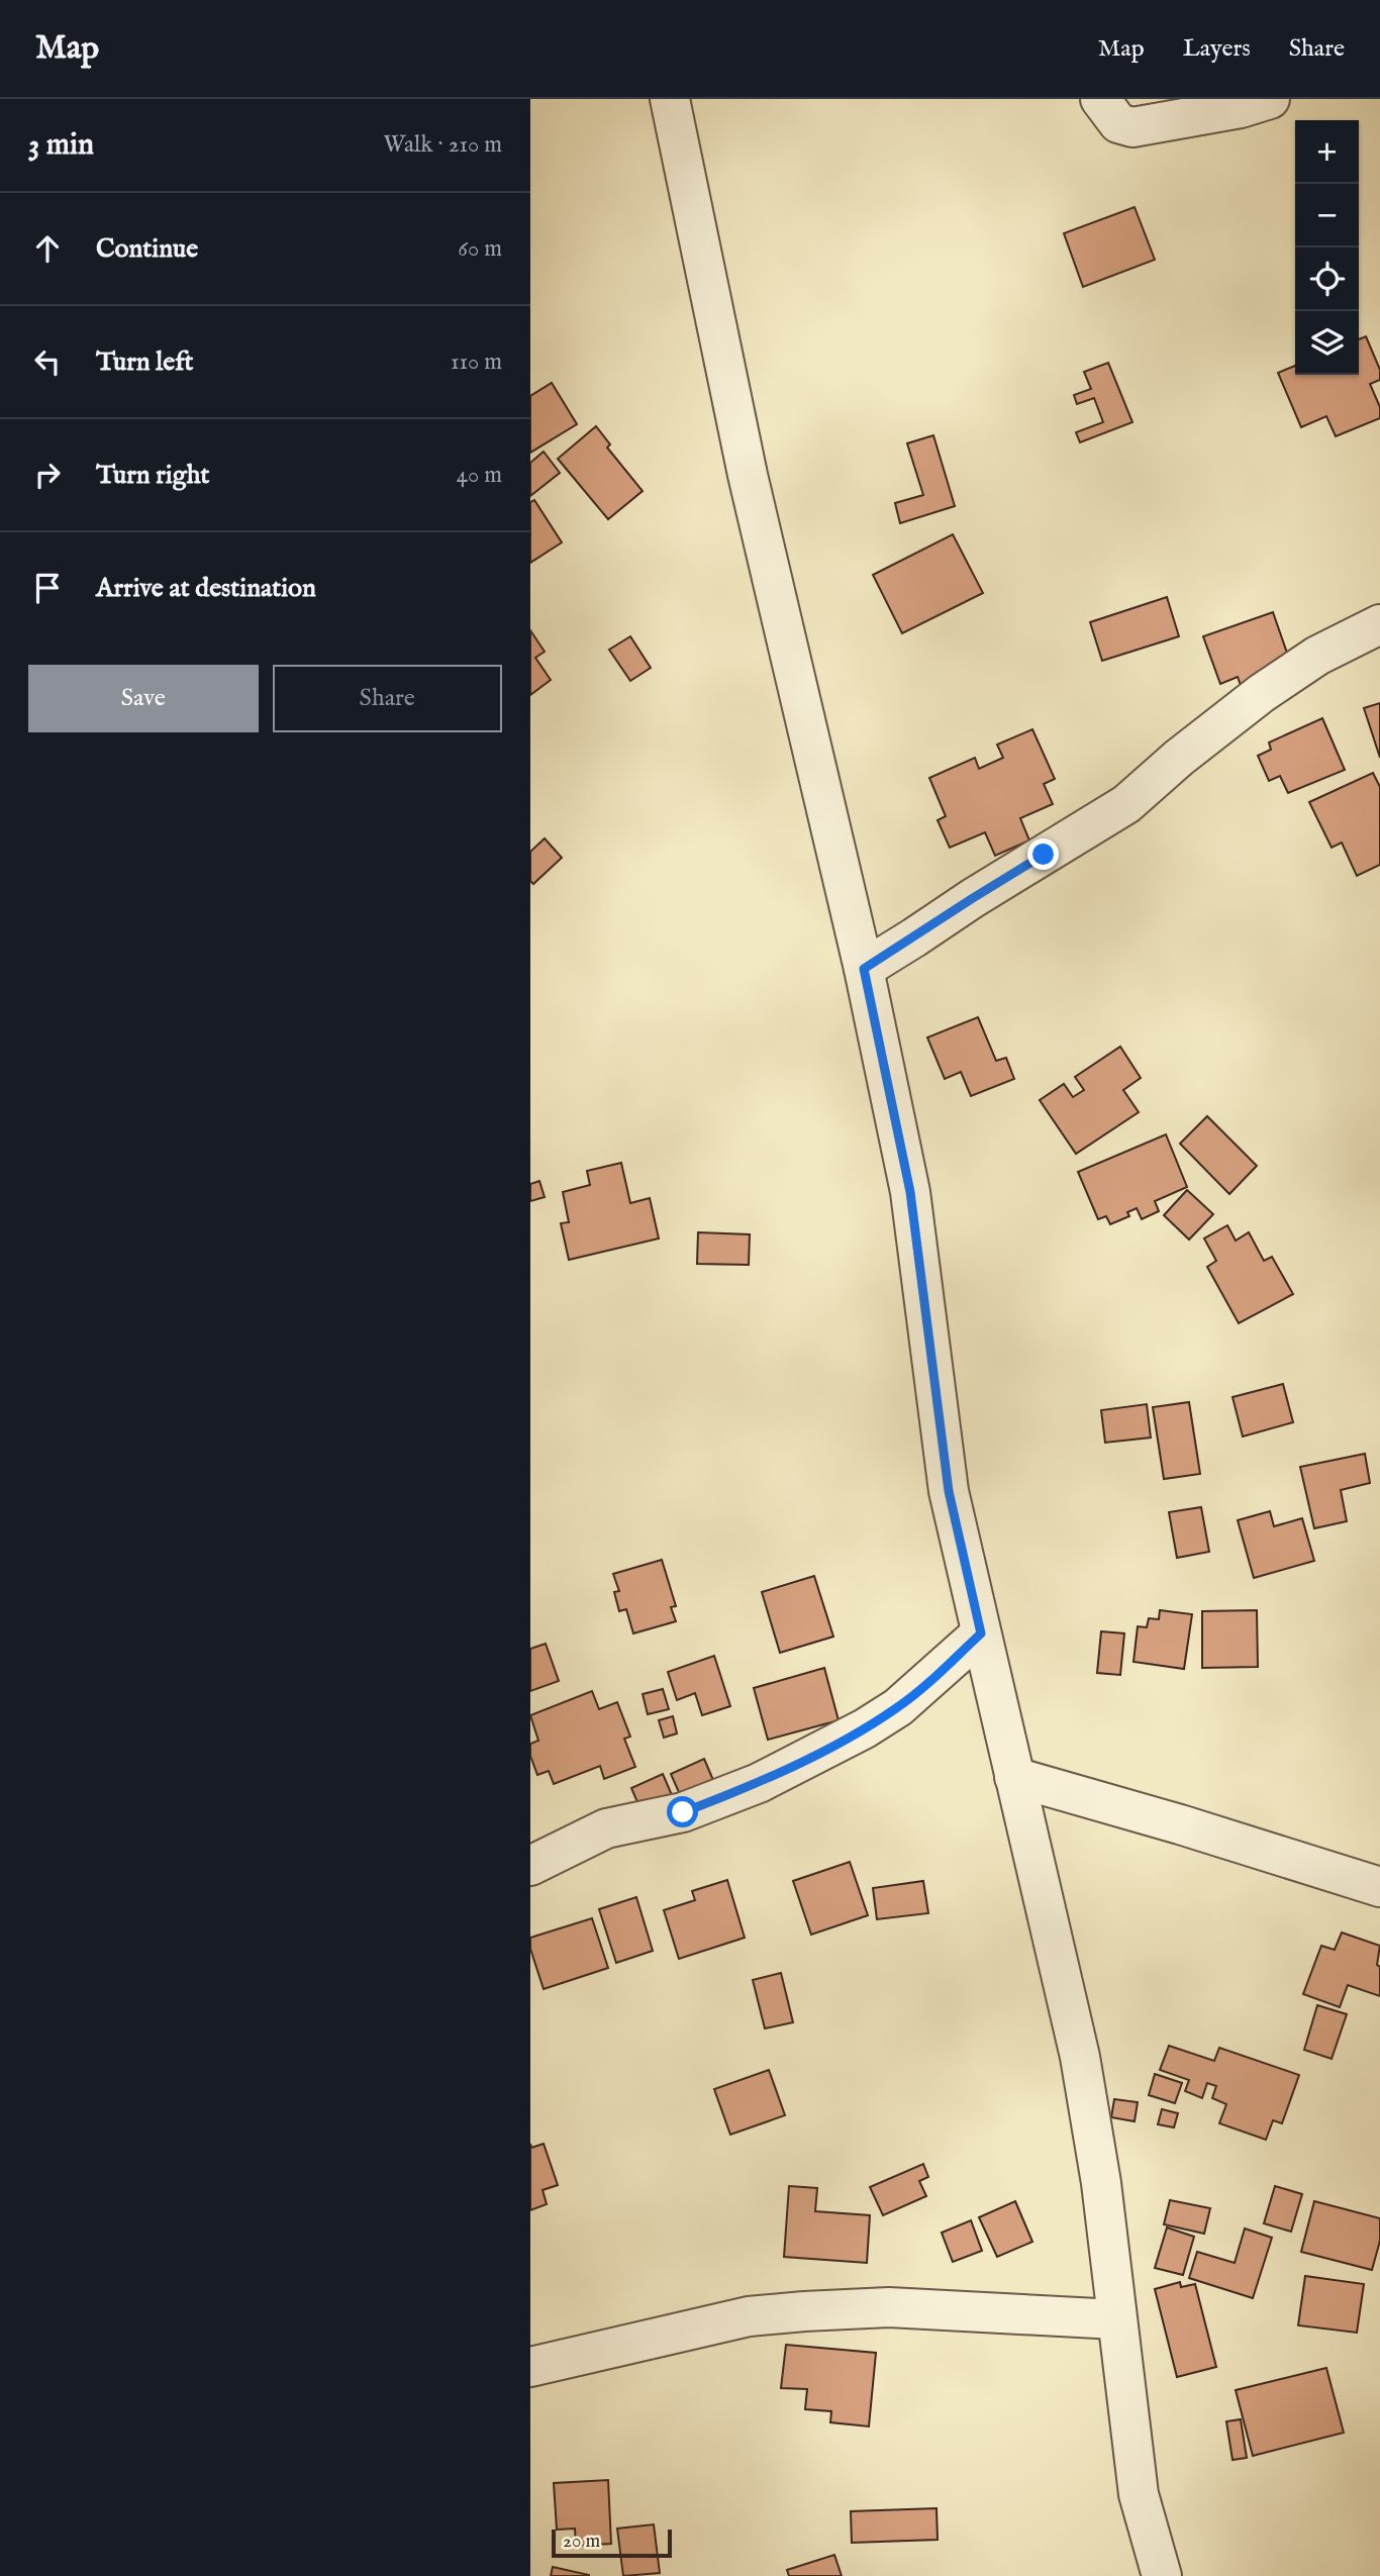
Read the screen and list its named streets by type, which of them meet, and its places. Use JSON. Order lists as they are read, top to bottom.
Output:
{
  "scale_bar": "20 m",
  "page": {
    "header": "Map",
    "nav": ["Map", "Layers", "Share"],
    "heading": ["3 min", "Walk · 210 m"],
    "map_buttons": ["+", "−"],
    "list": [
      ["Continue", "60 m"],
      ["Turn left", "110 m"],
      ["Turn right", "40 m"],
      "Arrive at destination"
    ],
    "buttons": ["Save", "Share"],
    "scale": "20 m"
  }
}
